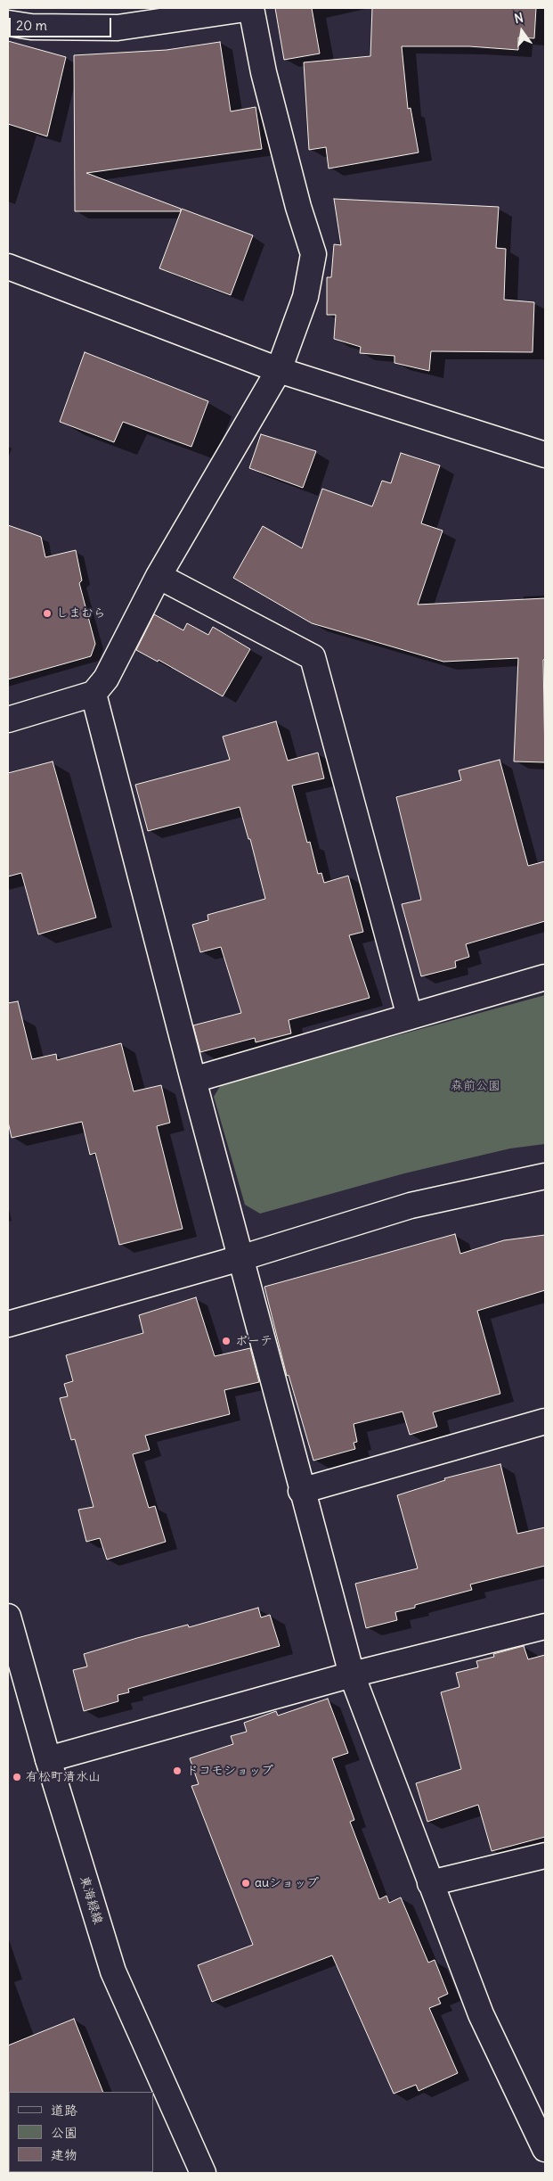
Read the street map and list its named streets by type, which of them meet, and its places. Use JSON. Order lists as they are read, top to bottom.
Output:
{
  "streets": {
    "street": ["東海緑線"]
  },
  "parks": ["森前公園"],
  "places": [
    "しまむら",
    "ボーテ",
    "ドコモショップ",
    "有松町清水山",
    "auショップ"
  ],
  "legend": ["道路", "公園", "建物"],
  "scale_bar": "20 m",
  "north": "top"
}
